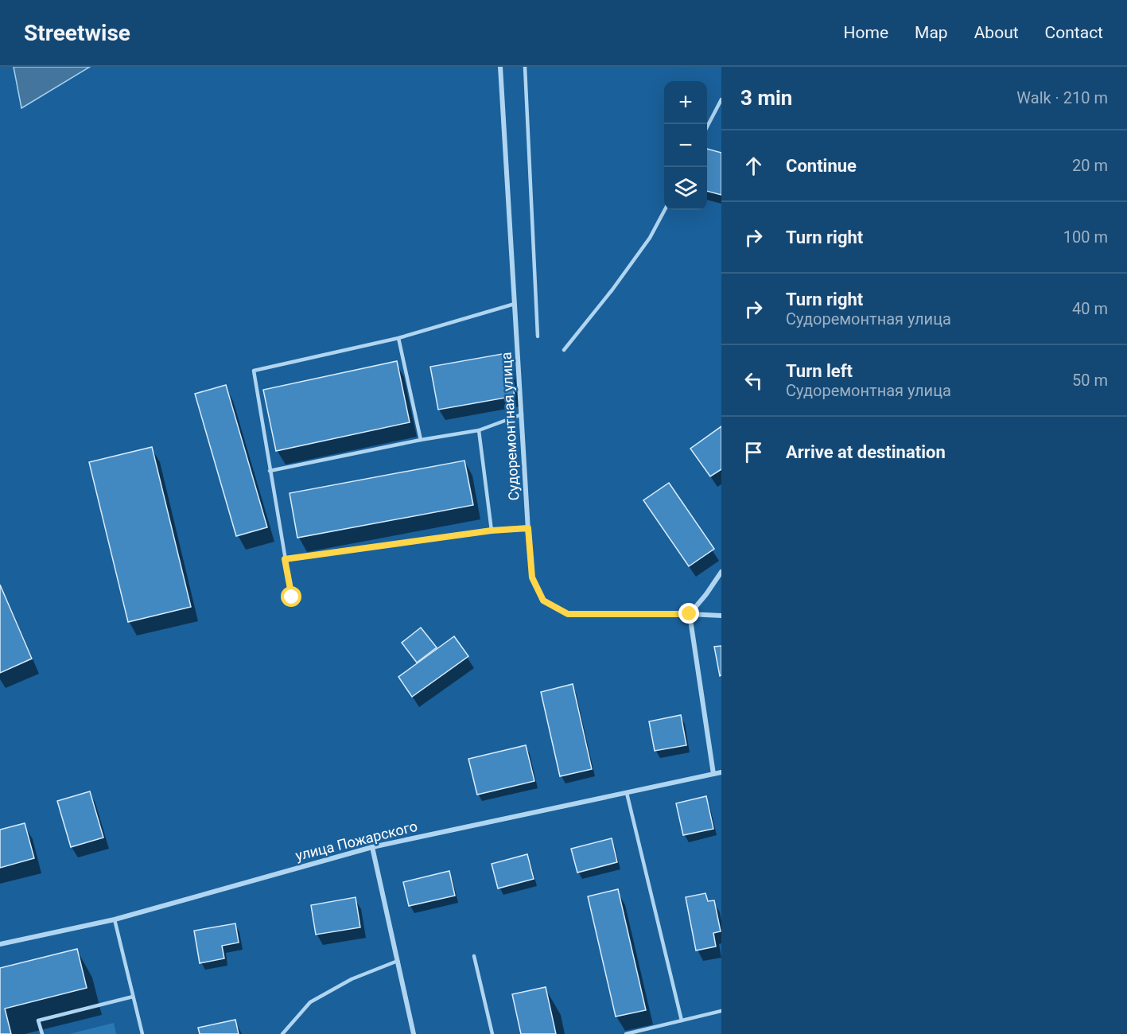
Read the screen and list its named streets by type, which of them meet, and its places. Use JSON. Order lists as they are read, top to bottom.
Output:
{
  "streets": {
    "street": ["Судоремонтная улица", "улица Пожарского"]
  },
  "page": {
    "header": "Streetwise",
    "nav": [
      "Home",
      "Map",
      "About",
      "Contact"
    ],
    "heading": ["3 min", "Walk · 210 m"],
    "map_buttons": ["+", "−"],
    "list": [
      ["Continue", "20 m"],
      ["Turn right", "100 m"],
      ["Turn right", "Судоремонтная улица", "40 m"],
      ["Turn left", "Судоремонтная улица", "50 m"],
      "Arrive at destination"
    ]
  }
}
